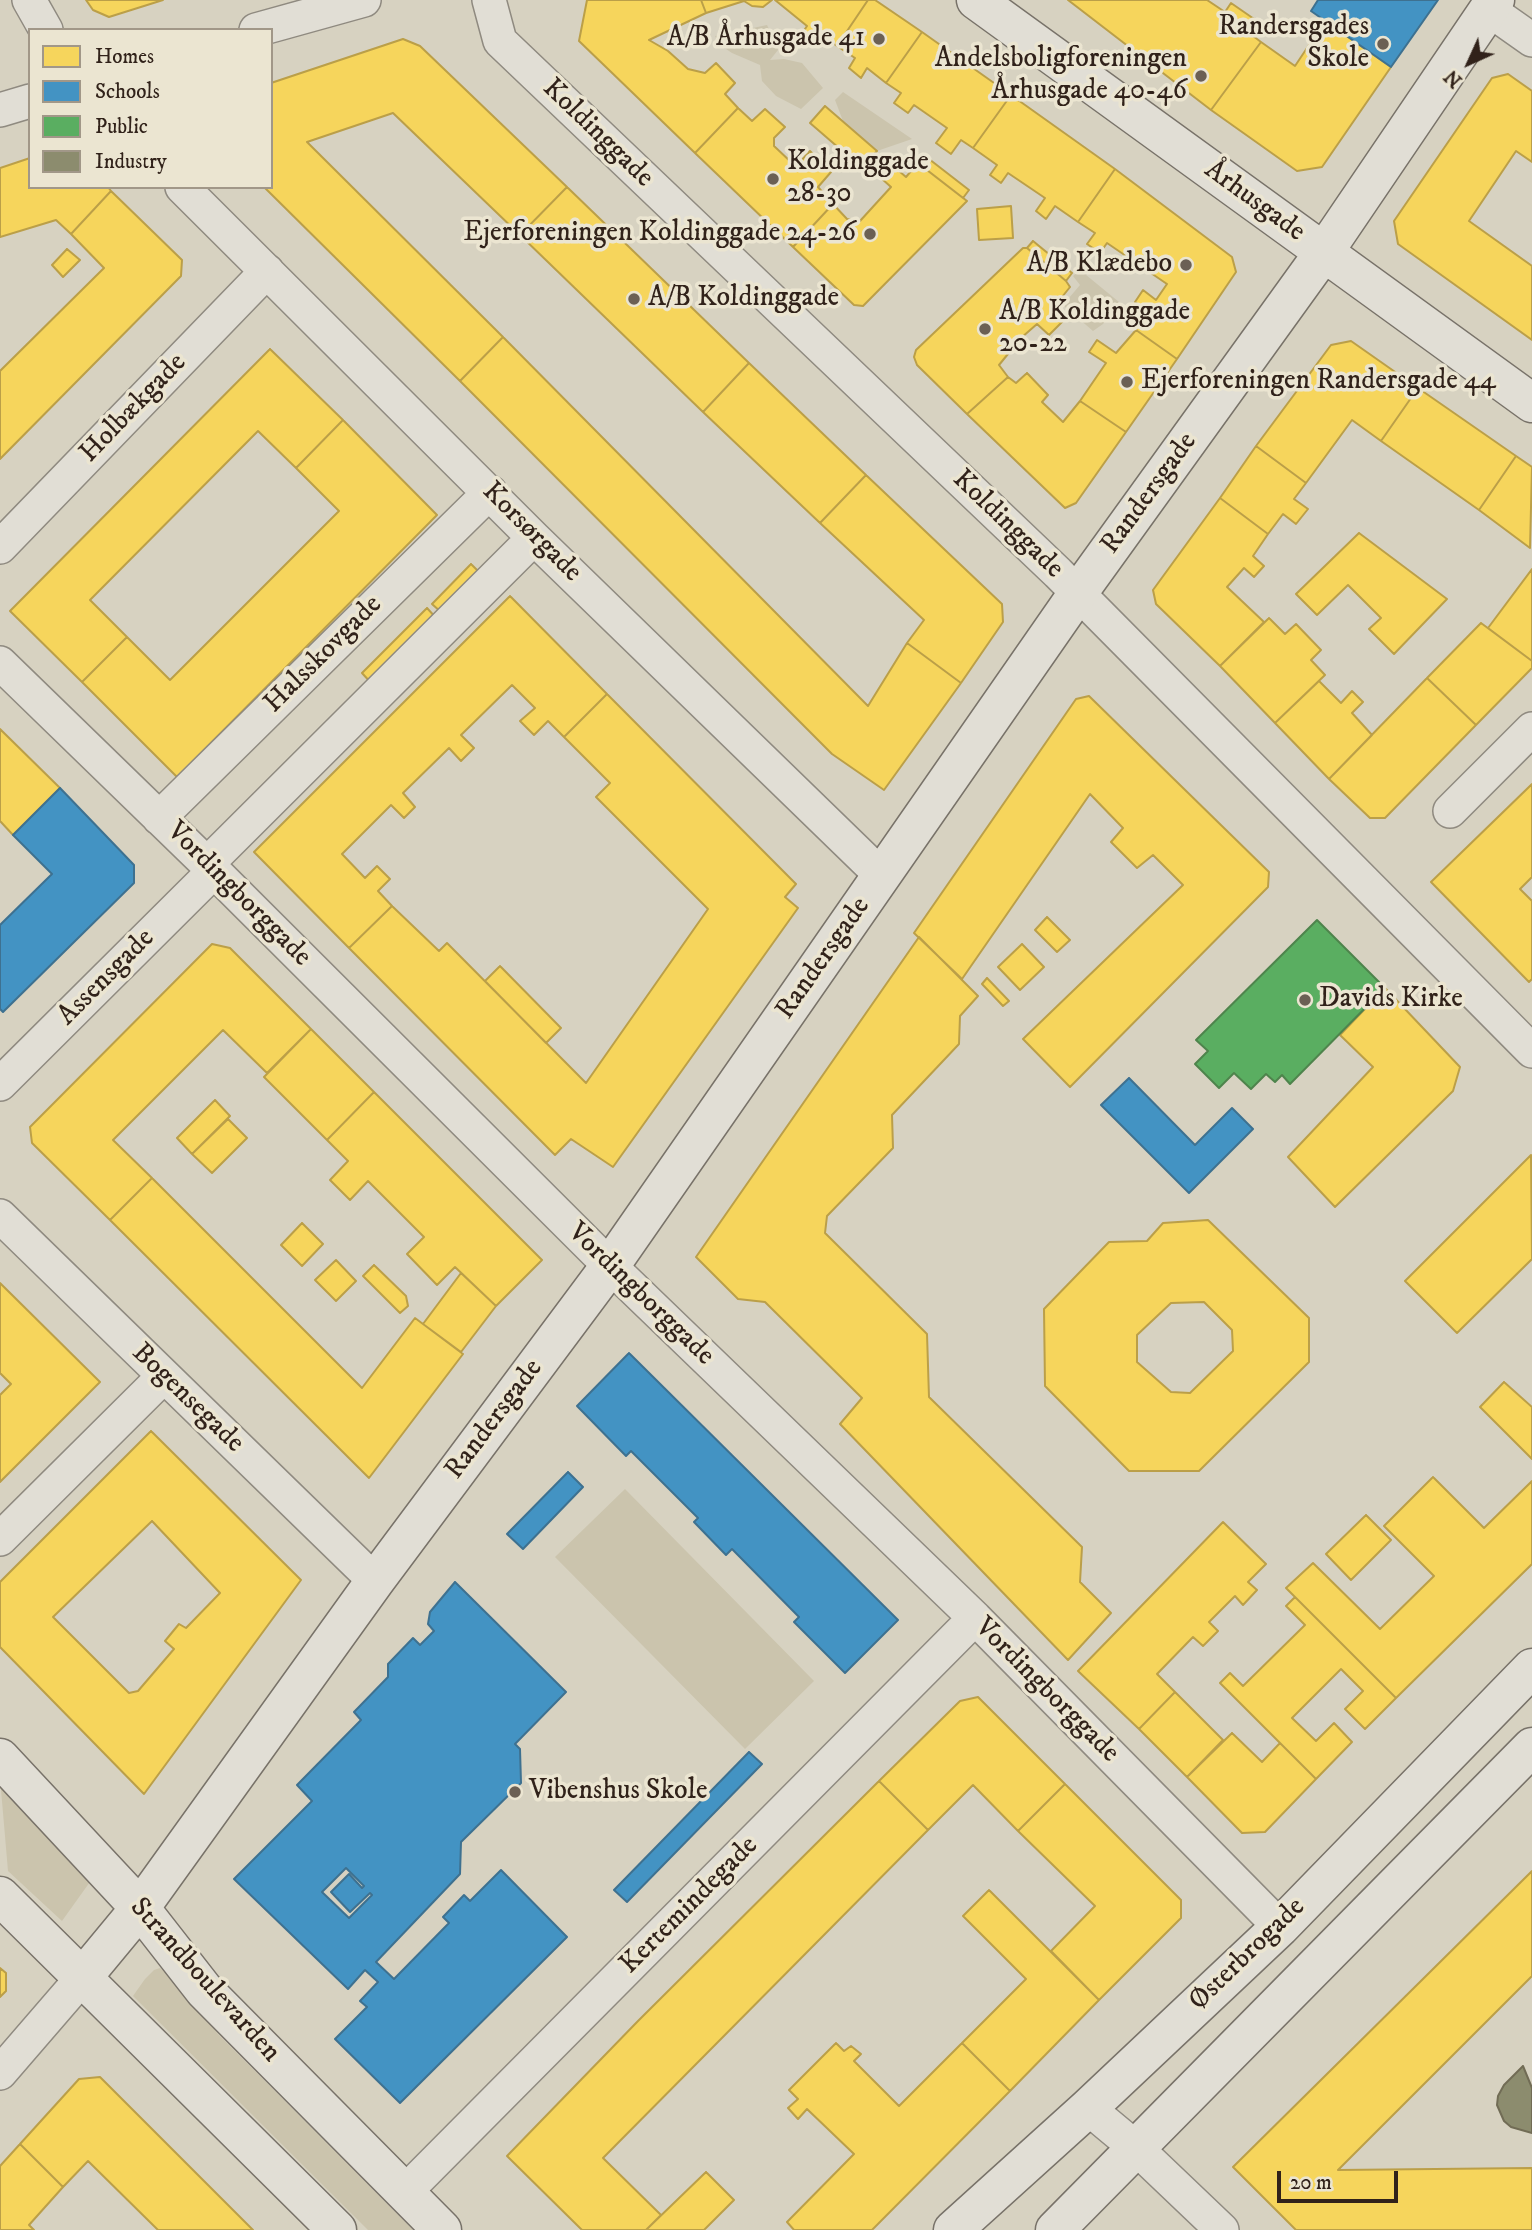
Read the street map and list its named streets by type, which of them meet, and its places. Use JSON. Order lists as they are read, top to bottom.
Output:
{
  "streets": {
    "street": [
      "Koldinggade",
      "Århusgade",
      "Holbækgade",
      "Randersgade",
      "Korsørgade",
      "Halsskovgade",
      "Vordingborggade",
      "Assensgade",
      "Bogensegade",
      "Kertemindegade",
      "Østerbrogade",
      "Strandboulevarden"
    ]
  },
  "crossings": [
    ["Koldinggade", "Randersgade"],
    ["Århusgade", "Randersgade"],
    ["Holbækgade", "Korsørgade"],
    ["Randersgade", "Korsørgade"],
    ["Randersgade", "Vordingborggade"],
    ["Randersgade", "Bogensegade"],
    ["Randersgade", "Strandboulevarden"],
    ["Korsørgade", "Halsskovgade"],
    ["Halsskovgade", "Vordingborggade"],
    ["Vordingborggade", "Assensgade"],
    ["Vordingborggade", "Kertemindegade"],
    ["Vordingborggade", "Østerbrogade"],
    ["Kertemindegade", "Strandboulevarden"]
  ],
  "places": [
    "A/B Århusgade 41",
    "Randersgades Skole",
    "Andelsboligforeningen Århusgade 40-46",
    "Koldinggade 28-30",
    "Ejerforeningen Koldinggade 24-26",
    "A/B Klædebo",
    "A/B Koldinggade",
    "A/B Koldinggade 20-22",
    "Ejerforeningen Randersgade 44",
    "Davids Kirke",
    "Vibenshus Skole"
  ],
  "legend": [
    "Homes",
    "Schools",
    "Public",
    "Industry"
  ],
  "scale_bar": "20 m",
  "north": "bottom left"
}
